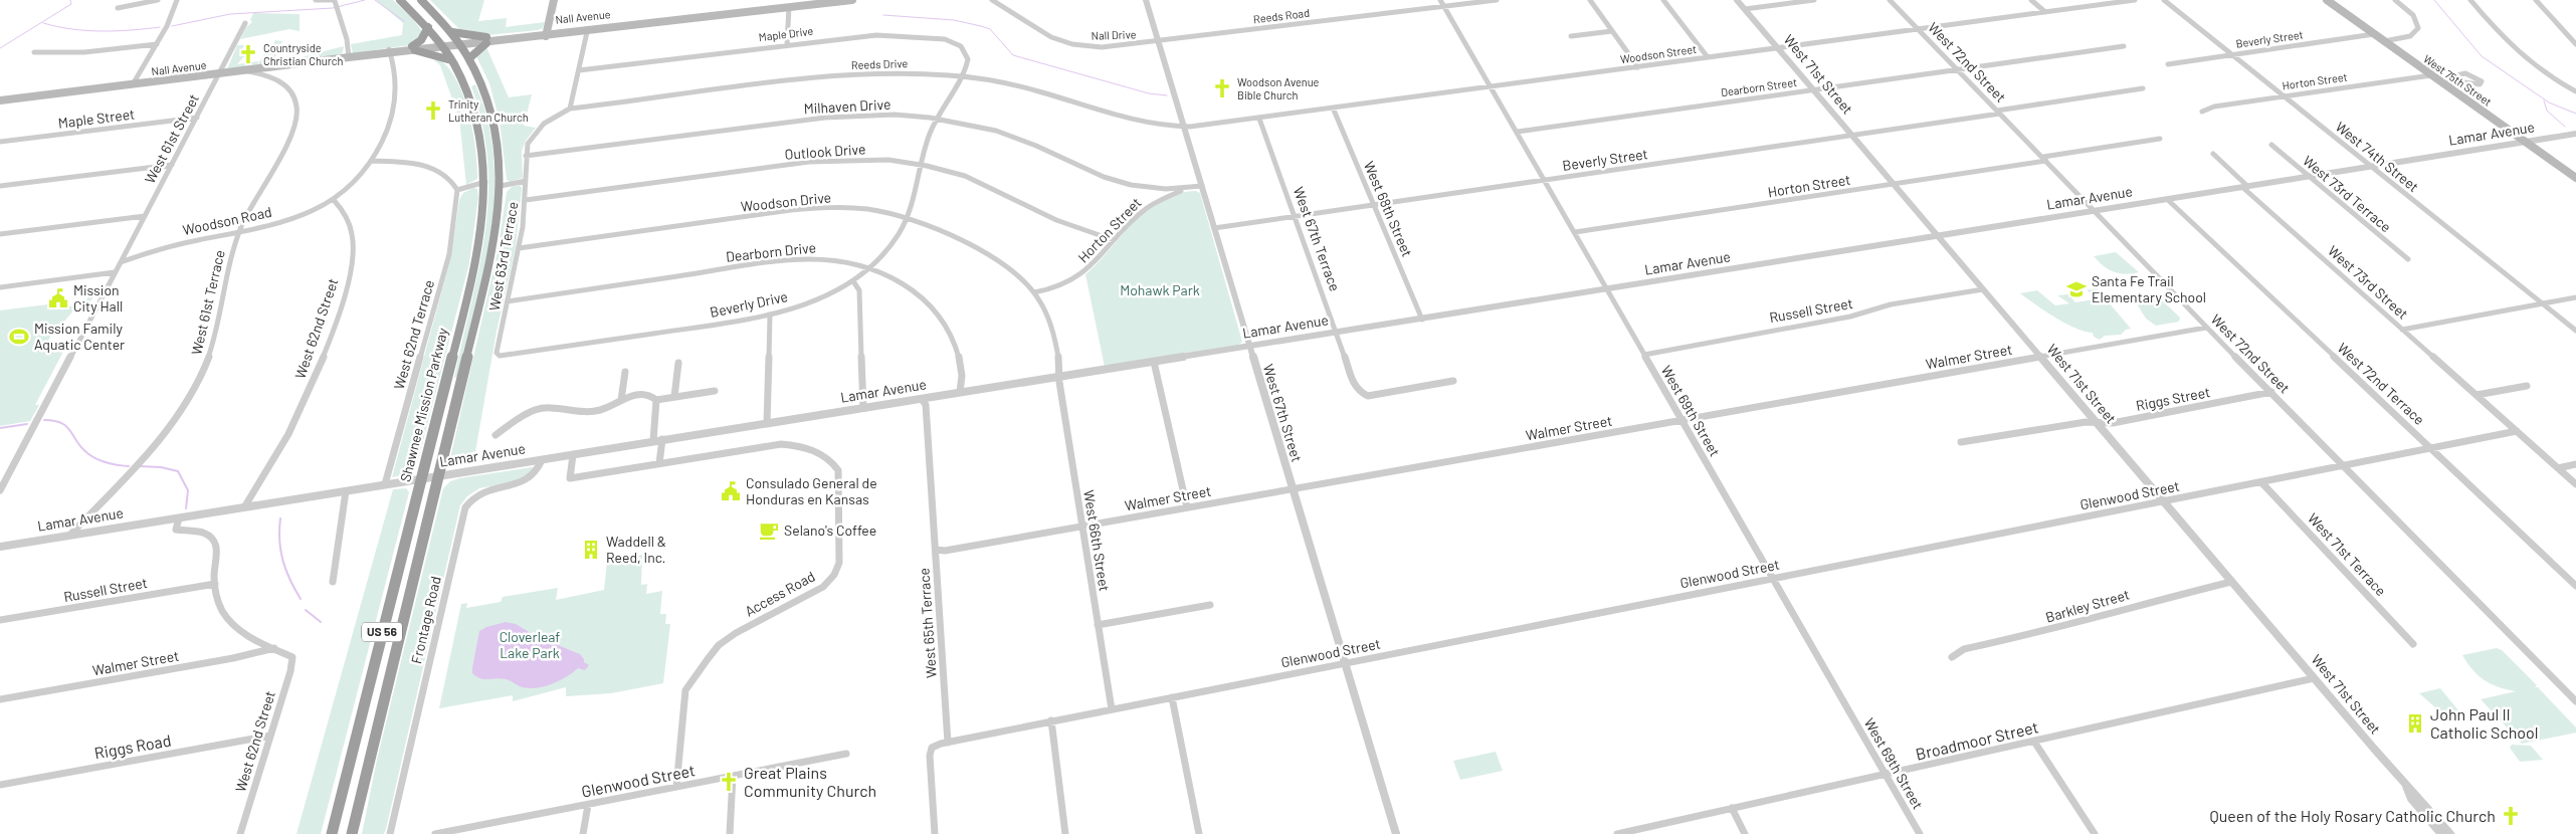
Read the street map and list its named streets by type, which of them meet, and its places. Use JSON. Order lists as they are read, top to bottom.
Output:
{
  "streets": {
    "highway": ["Shawnee Mission Parkway", "US 56"],
    "main road": ["Nall Avenue", "West 75th Street"],
    "street": [
      "Reeds Road",
      "Maple Drive",
      "Nall Drive",
      "Beverly Street",
      "Woodson Street",
      "West 72nd Street",
      "Reeds Drive",
      "West 71st Street",
      "Horton Street",
      "Dearborn Street",
      "Milhaven Drive",
      "Maple Street",
      "Lamar Avenue",
      "West 61st Street",
      "Outlook Drive",
      "West 74th Street",
      "West 73rd Terrace",
      "Woodson Drive",
      "West 68th Street",
      "Woodson Road",
      "West 67th Terrace",
      "Dearborn Drive",
      "West 63rd Terrace",
      "West 73rd Street",
      "West 61st Terrace",
      "Beverly Drive",
      "Russell Street",
      "West 62nd Street",
      "West 62nd Terrace",
      "Walmer Street",
      "West 72nd Terrace",
      "Riggs Street",
      "West 69th Street",
      "West 67th Street",
      "Glenwood Street",
      "West 66th Street",
      "West 71st Terrace",
      "Access Road",
      "Barkley Street",
      "Frontage Road",
      "West 65th Terrace",
      "Broadmoor Street",
      "Riggs Road"
    ]
  },
  "crossings": [
    ["Reeds Road", "Nall Drive"],
    ["Reeds Road", "West 69th Street"],
    ["Reeds Road", "West 67th Street"],
    ["Nall Avenue", "West 61st Street"],
    ["Nall Avenue", "West 61st Terrace"],
    ["Nall Avenue", "Shawnee Mission Parkway"],
    ["Nall Avenue", "US 56"],
    ["Maple Drive", "Reeds Drive"],
    ["Maple Drive", "Beverly Drive"],
    ["Nall Drive", "West 67th Street"],
    ["Beverly Street", "West 72nd Street"],
    ["Beverly Street", "West 71st Street"],
    ["Beverly Street", "West 75th Street"],
    ["Beverly Street", "West 74th Street"],
    ["Beverly Street", "West 68th Street"],
    ["Beverly Street", "West 67th Terrace"],
    ["Beverly Street", "West 69th Street"],
    ["Beverly Street", "West 67th Street"],
    ["Woodson Street", "West 72nd Street"],
    ["Woodson Street", "Reeds Drive"],
    ["Woodson Street", "West 71st Street"],
    ["Woodson Street", "West 68th Street"],
    ["Woodson Street", "West 67th Terrace"],
    ["Woodson Street", "West 69th Street"],
    ["Woodson Street", "West 67th Street"],
    ["West 72nd Street", "Horton Street"],
    ["West 72nd Street", "Dearborn Street"],
    ["West 72nd Street", "Lamar Avenue"],
    ["West 72nd Street", "Walmer Street"],
    ["West 72nd Street", "Riggs Street"],
    ["West 72nd Street", "Glenwood Street"],
    ["Reeds Drive", "West 63rd Terrace"],
    ["Reeds Drive", "Beverly Drive"],
    ["Reeds Drive", "West 67th Street"],
    ["West 71st Street", "Horton Street"],
    ["West 71st Street", "Dearborn Street"],
    ["West 71st Street", "Lamar Avenue"],
    ["West 71st Street", "Russell Street"],
    ["West 71st Street", "Walmer Street"],
    ["West 71st Street", "Riggs Street"],
    ["West 71st Street", "Glenwood Street"],
    ["West 71st Street", "Barkley Street"],
    ["West 71st Street", "Broadmoor Street"],
    ["West 75th Street", "Horton Street"],
    ["West 75th Street", "Lamar Avenue"],
    ["Horton Street", "Milhaven Drive"],
    ["Horton Street", "Outlook Drive"],
    ["Horton Street", "West 74th Street"],
    ["Horton Street", "Woodson Drive"],
    ["Horton Street", "West 69th Street"],
    ["Horton Street", "West 67th Street"],
    ["Dearborn Street", "West 69th Street"],
    ["Milhaven Drive", "West 63rd Terrace"],
    ["Milhaven Drive", "Beverly Drive"],
    ["Milhaven Drive", "West 67th Street"],
    ["Maple Street", "West 61st Street"],
    ["Lamar Avenue", "West 74th Street"],
    ["Lamar Avenue", "West 73rd Terrace"],
    ["Lamar Avenue", "Woodson Drive"],
    ["Lamar Avenue", "West 68th Street"],
    ["Lamar Avenue", "West 67th Terrace"],
    ["Lamar Avenue", "Dearborn Drive"],
    ["Lamar Avenue", "West 73rd Street"],
    ["Lamar Avenue", "West 61st Terrace"],
    ["Lamar Avenue", "West 62nd Street"],
    ["Lamar Avenue", "West 62nd Terrace"],
    ["Lamar Avenue", "West 72nd Terrace"],
    ["Lamar Avenue", "Shawnee Mission Parkway"],
    ["Lamar Avenue", "West 69th Street"],
    ["Lamar Avenue", "West 67th Street"],
    ["Lamar Avenue", "West 66th Street"],
    ["Lamar Avenue", "Access Road"],
    ["Lamar Avenue", "Frontage Road"],
    ["Lamar Avenue", "West 65th Terrace"],
    ["Lamar Avenue", "US 56"],
    ["West 61st Street", "Woodson Road"],
    ["Outlook Drive", "West 63rd Terrace"],
    ["Outlook Drive", "Beverly Drive"],
    ["Woodson Drive", "West 63rd Terrace"],
    ["Woodson Drive", "Beverly Drive"],
    ["Woodson Drive", "West 66th Street"],
    ["Woodson Road", "West 61st Terrace"],
    ["Woodson Road", "West 62nd Street"],
    ["Dearborn Drive", "West 63rd Terrace"],
    ["Dearborn Drive", "Beverly Drive"],
    ["West 63rd Terrace", "Beverly Drive"],
    ["West 73rd Street", "Glenwood Street"],
    ["Russell Street", "West 62nd Street"],
    ["Russell Street", "West 69th Street"],
    ["West 62nd Street", "Walmer Street"],
    ["West 62nd Street", "Riggs Road"],
    ["Walmer Street", "West 69th Street"],
    ["Walmer Street", "West 67th Street"],
    ["Walmer Street", "West 66th Street"],
    ["Walmer Street", "West 65th Terrace"],
    ["West 72nd Terrace", "Glenwood Street"],
    ["West 69th Street", "Glenwood Street"],
    ["West 69th Street", "Broadmoor Street"],
    ["West 67th Street", "Glenwood Street"],
    ["Glenwood Street", "West 66th Street"],
    ["Glenwood Street", "West 71st Terrace"],
    ["Glenwood Street", "Access Road"],
    ["Glenwood Street", "West 65th Terrace"]
  ],
  "parks": ["Mohawk Park", "Cloverleaf Lake Park"],
  "places": {
    "church": [
      "Countryside Christian Church",
      "Woodson Avenue Bible Church",
      "Trinity Lutheran Church",
      "Great Plains Community Church",
      "Queen of the Holy Rosary Catholic Church"
    ],
    "school or university": ["Santa Fe Trail Elementary School"],
    "public building": ["Mission City Hall", "Consulado General de Honduras en Kansas"],
    "sports": ["Mission Family Aquatic Center"],
    "cafe": ["Selano's Coffee"],
    "building": ["Waddell & Reed, Inc.", "John Paul II Catholic School"]
  }
}
